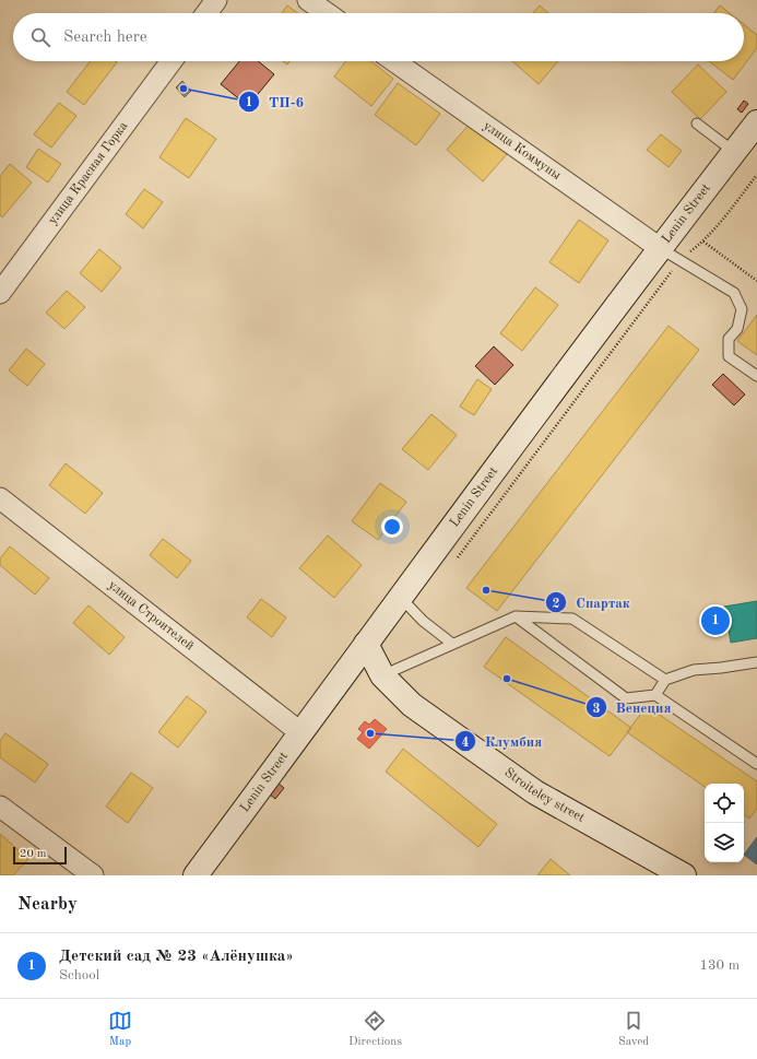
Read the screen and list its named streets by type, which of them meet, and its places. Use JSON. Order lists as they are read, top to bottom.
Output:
{
  "streets": {
    "main road": ["Lenin Street", "Stroiteley street"],
    "street": ["улица Коммуны", "улица Красная Горка", "улица Строителей"]
  },
  "crossings": [
    ["улица Коммуны", "Lenin Street"],
    ["Lenin Street", "улица Строителей"],
    ["Lenin Street", "Stroiteley street"]
  ],
  "places": [
    "ТП-6",
    "Спартак",
    "Венеция",
    "Клумбия"
  ],
  "scale_bar": "20 m",
  "page": {
    "search": "Search here",
    "pins": "1",
    "scale": "20 m",
    "heading": "Nearby",
    "list": [
      {
        "mark": "1",
        "name": "Детский сад № 23 «Алёнушка»",
        "note": "School",
        "value": "130 m"
      }
    ],
    "nav": ["Map", "Directions", "Saved"]
  }
}
